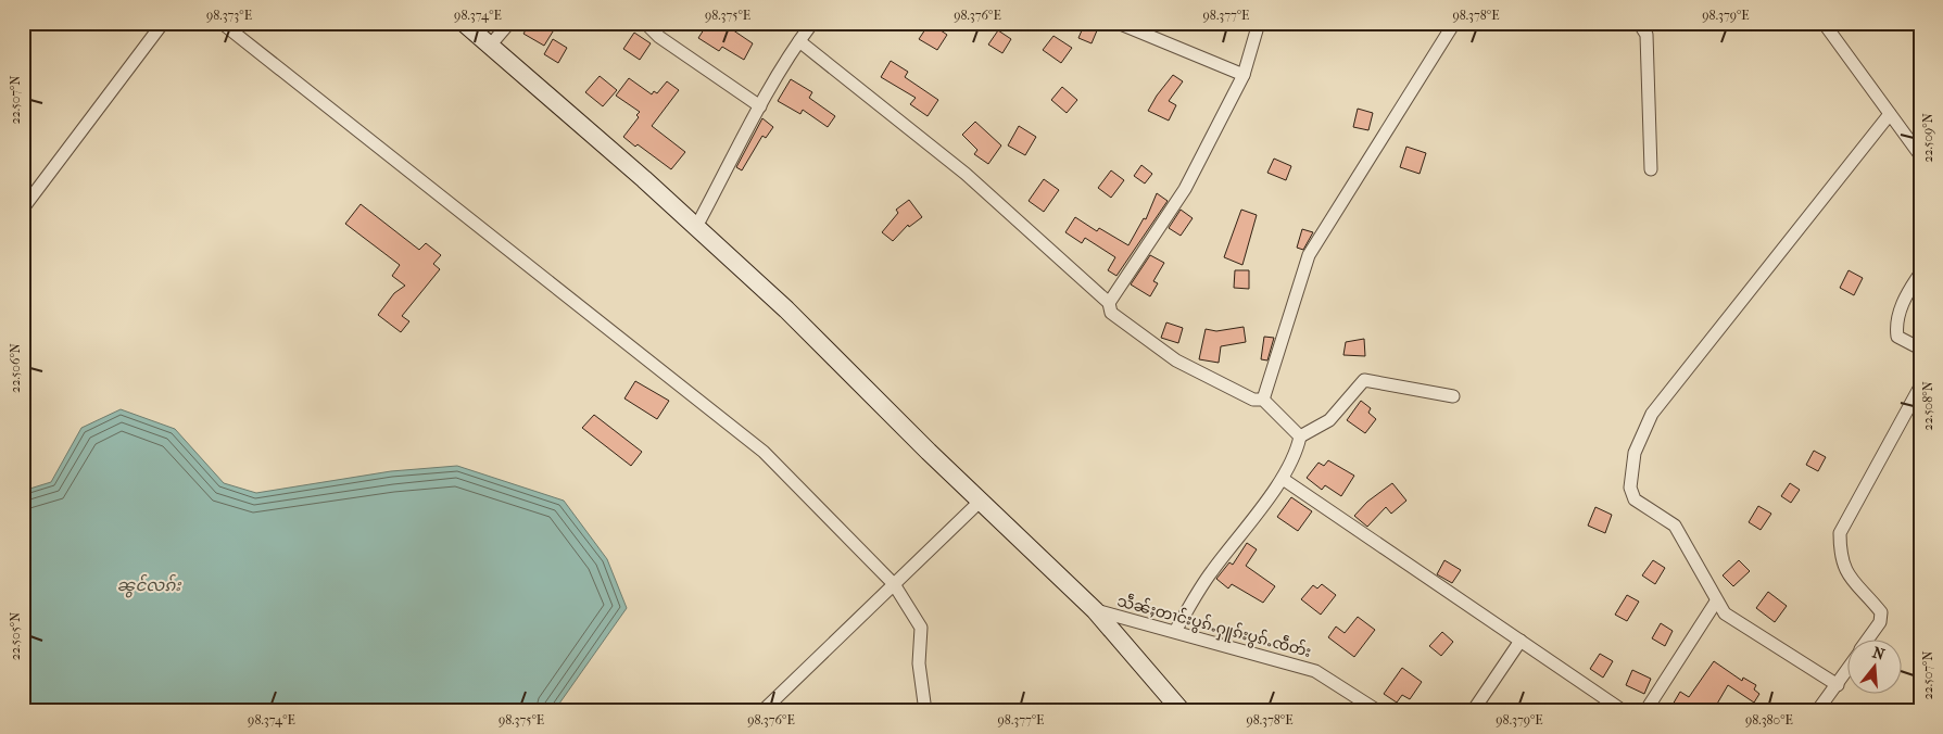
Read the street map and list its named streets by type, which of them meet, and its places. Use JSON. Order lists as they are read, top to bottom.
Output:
{
  "streets": {
    "street": ["သဵၼ်ႈတၢင်းပွၵ်ႉႁူၵ်းပွၵ်ႉၸဵတ်း"]
  },
  "water": ["ၼွင်လၵ်း"],
  "north": "top",
  "coordinates": [
    "98.373°E",
    "98.374°E",
    "98.375°E",
    "98.376°E",
    "98.377°E",
    "98.378°E",
    "98.379°E",
    "22.507°N",
    "22.509°N",
    "22.506°N",
    "22.508°N",
    "22.505°N",
    "98.380°E"
  ]
}
